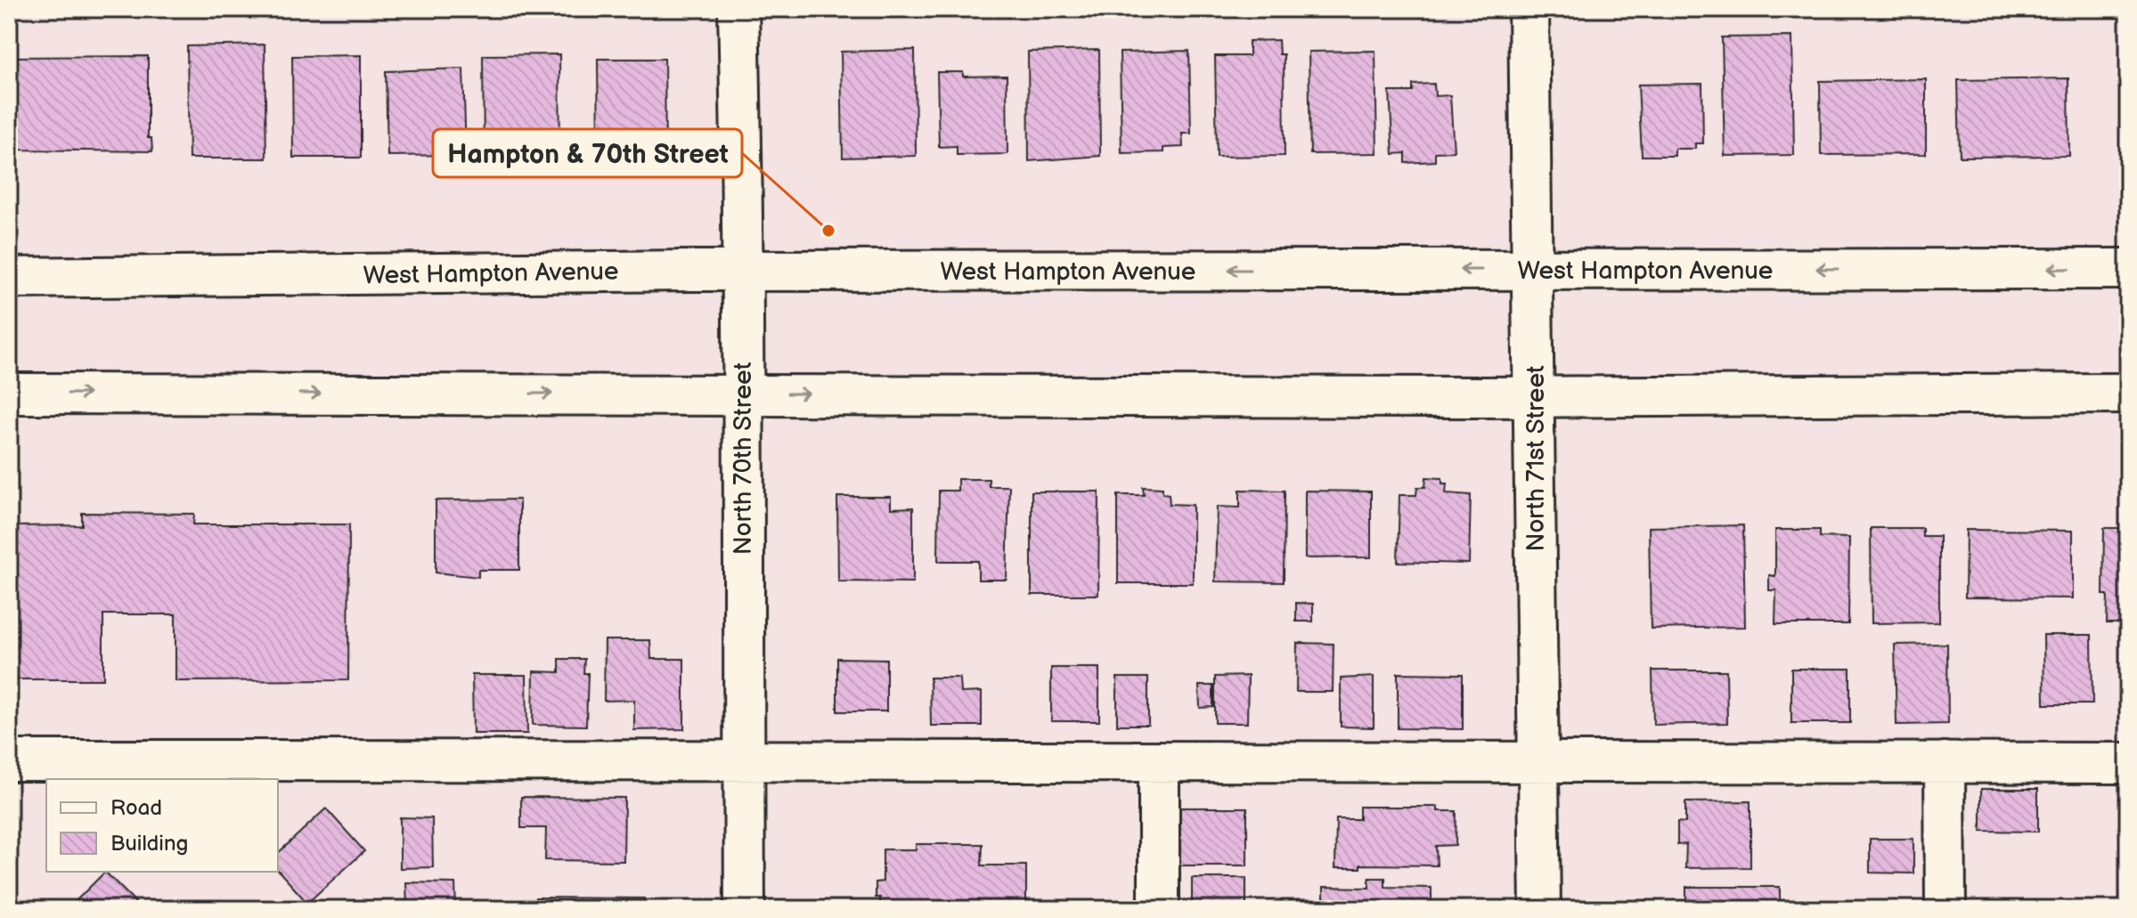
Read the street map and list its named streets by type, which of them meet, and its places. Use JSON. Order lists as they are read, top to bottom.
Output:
{
  "streets": {
    "main road": ["West Hampton Avenue", "North 70th Street", "North 71st Street"]
  },
  "crossings": [
    ["West Hampton Avenue", "North 70th Street"],
    ["West Hampton Avenue", "North 71st Street"]
  ],
  "places": ["Hampton & 70th Street"],
  "legend": ["Road", "Building"]
}
